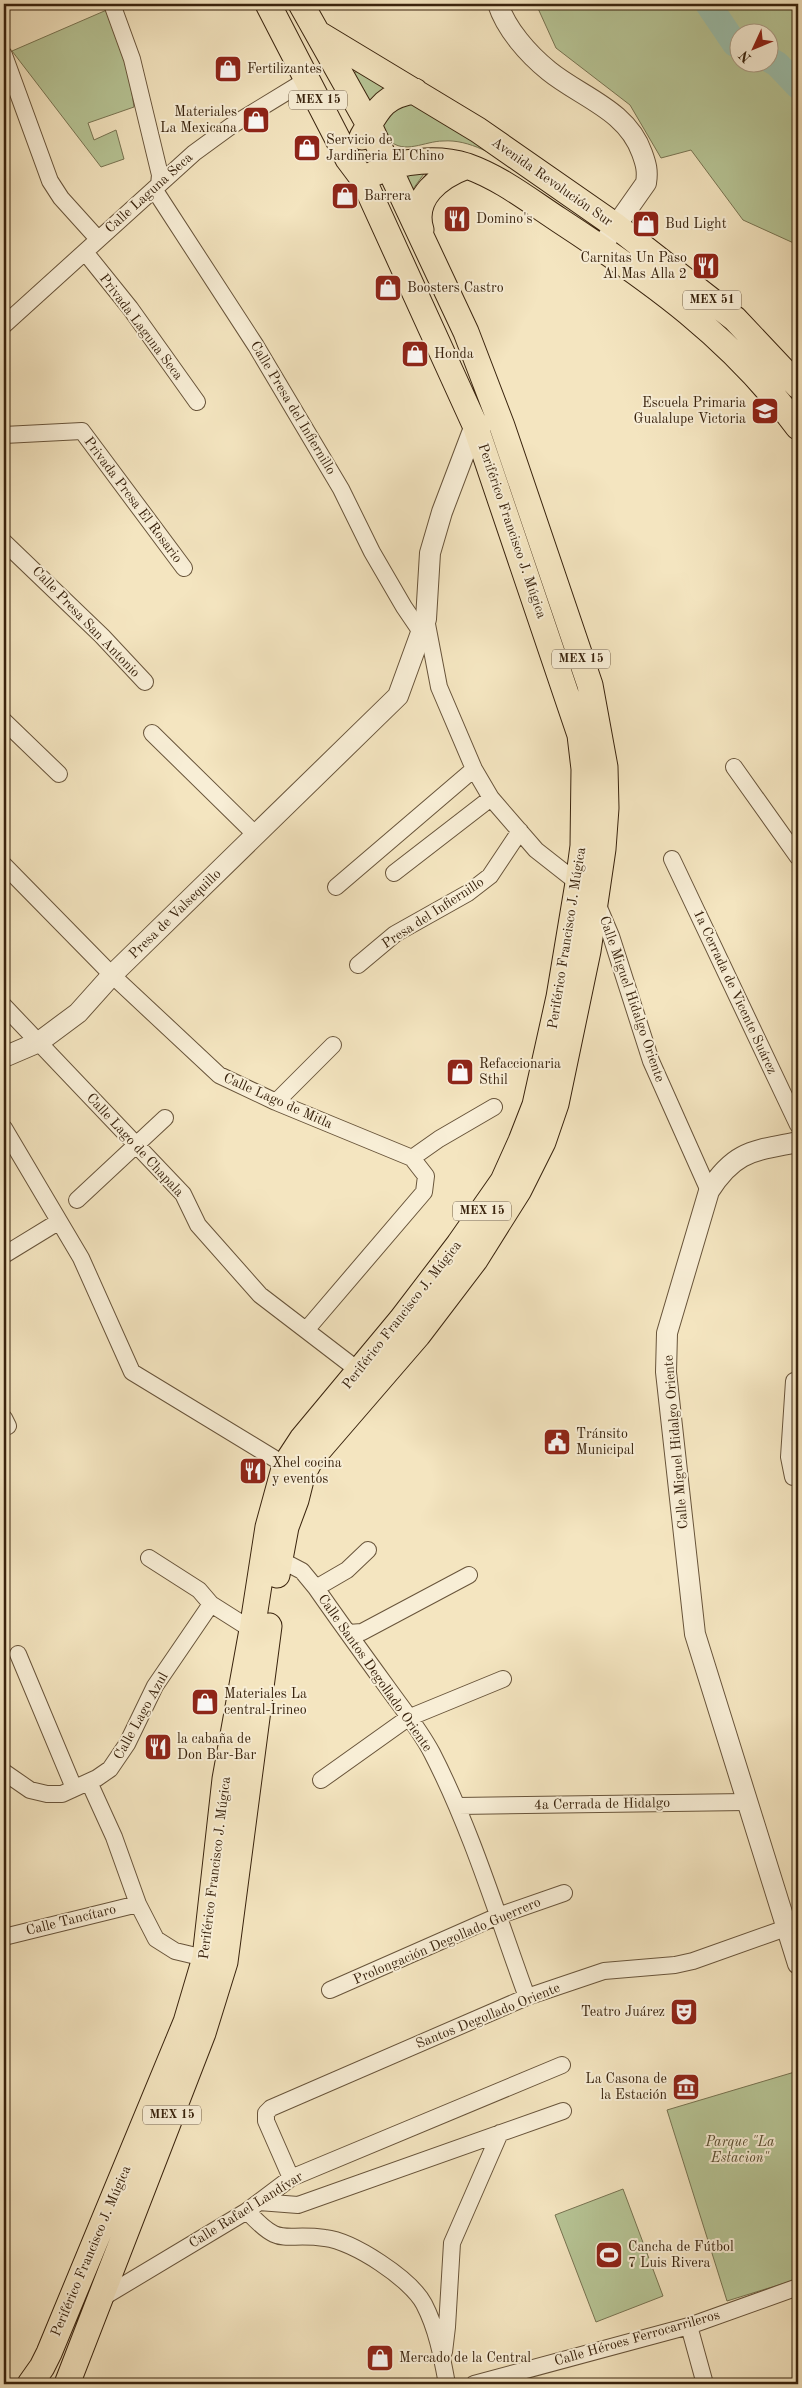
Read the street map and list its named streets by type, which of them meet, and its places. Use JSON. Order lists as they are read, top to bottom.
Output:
{
  "streets": {
    "main road": [
      "MEX 15",
      "Avenida Revolución Sur",
      "MEX 51",
      "Periférico Francisco J. Múgica"
    ],
    "street": [
      "Calle Laguna Seca",
      "Privada Laguna Seca",
      "Calle Presa del Infiernillo",
      "Privada Presa El Rosario",
      "Calle Presa San Antonio",
      "Presa del Infiernillo",
      "Presa de Valsequillo",
      "1a Cerrada de Vicente Suárez",
      "Calle Miguel Hidalgo Oriente",
      "Calle Lago de Mitla",
      "Calle Lago de Chapala",
      "Calle Santos Degollado Oriente",
      "Calle Lago Azul",
      "4a Cerrada de Hidalgo",
      "Calle Tancítaro",
      "Prolongación Degollado Guerrero",
      "Santos Degollado Oriente",
      "Calle Rafael Landívar",
      "Calle Héroes Ferrocarrileros"
    ]
  },
  "crossings": [
    ["Avenida Revolución Sur", "Periférico Francisco J. Múgica"],
    ["Calle Laguna Seca", "Privada Laguna Seca"],
    ["Calle Laguna Seca", "Calle Presa del Infiernillo"],
    ["Calle Laguna Seca", "Periférico Francisco J. Múgica"],
    ["Calle Presa del Infiernillo", "Periférico Francisco J. Múgica"],
    ["Calle Presa del Infiernillo", "Presa del Infiernillo"],
    ["Calle Presa del Infiernillo", "Presa de Valsequillo"],
    ["Periférico Francisco J. Múgica", "Presa de Valsequillo"],
    ["Periférico Francisco J. Múgica", "Calle Miguel Hidalgo Oriente"],
    ["Periférico Francisco J. Múgica", "Calle Lago de Chapala"],
    ["Periférico Francisco J. Múgica", "Calle Santos Degollado Oriente"],
    ["Periférico Francisco J. Múgica", "Calle Rafael Landívar"],
    ["Presa de Valsequillo", "Calle Lago de Mitla"],
    ["Presa de Valsequillo", "Calle Lago de Chapala"],
    ["Calle Miguel Hidalgo Oriente", "4a Cerrada de Hidalgo"],
    ["Calle Miguel Hidalgo Oriente", "Santos Degollado Oriente"],
    ["Calle Santos Degollado Oriente", "4a Cerrada de Hidalgo"],
    ["Calle Santos Degollado Oriente", "Prolongación Degollado Guerrero"],
    ["Calle Santos Degollado Oriente", "Santos Degollado Oriente"],
    ["Santos Degollado Oriente", "Calle Rafael Landívar"]
  ],
  "parks": ["Parque \"La Estacion\""],
  "places": {
    "shop": [
      "Fertilizantes",
      "Materiales La Mexicana",
      "Servicio de Jardineria El Chino",
      "Barrera",
      "Bud Light",
      "Boosters Castro",
      "Honda",
      "Refaccionaria Sthil",
      "Materiales La central-Irineo",
      "Mercado de la Central"
    ],
    "restaurant": [
      "Domino's",
      "Carnitas Un Paso Al Mas Alla 2",
      "Xhel cocina y eventos",
      "la cabaña de Don Bar-Bar"
    ],
    "school or university": ["Escuela Primaria Gualalupe Victoria"],
    "public building": ["Tránsito Municipal"],
    "theatre": ["Teatro Juárez"],
    "museum": ["La Casona de la Estación"],
    "sports": ["Cancha de Fútbol 7 Luis Rivera"]
  },
  "north": "bottom left"
}
